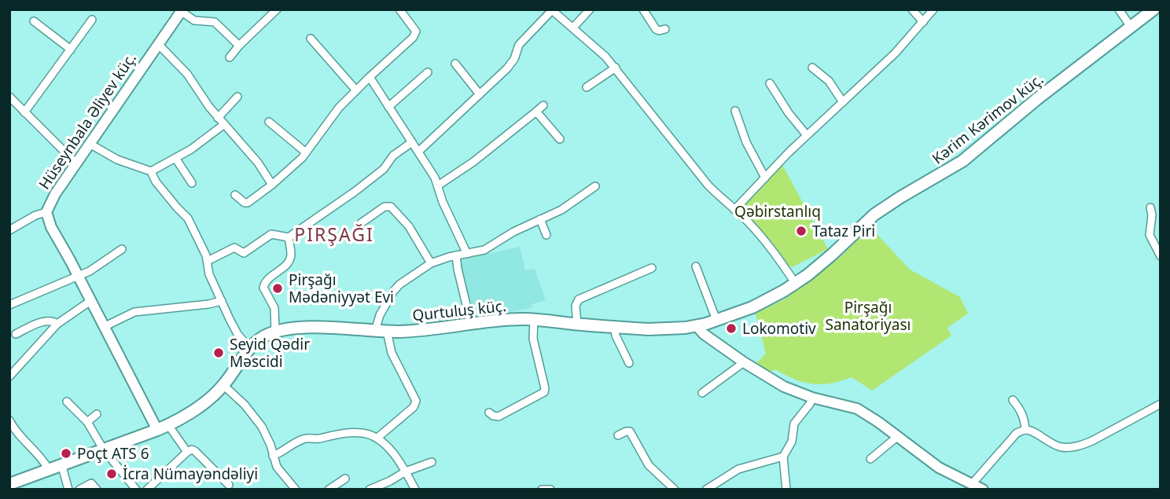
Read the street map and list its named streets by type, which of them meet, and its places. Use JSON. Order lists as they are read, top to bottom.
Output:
{
  "streets": {
    "main road": ["Kərim Kərimov küç.", "Qurtuluş küç."],
    "street": ["Hüseynbala Əliyev küç."]
  },
  "crossings": [
    ["Kərim Kərimov küç.", "Qurtuluş küç."],
    ["Hüseynbala Əliyev küç.", "Qurtuluş küç."]
  ],
  "districts": ["PIRŞAĞI"],
  "parks": ["Qəbirstanlıq", "Pirşağı Sanatoriyası"],
  "places": [
    "Tataz Piri",
    "Pirşağı Mədəniyyət Evi",
    "Lokomotiv",
    "Seyid Qədir Məscidi",
    "Poçt ATS 6",
    "İcra Nümayəndəliyi"
  ]
}
